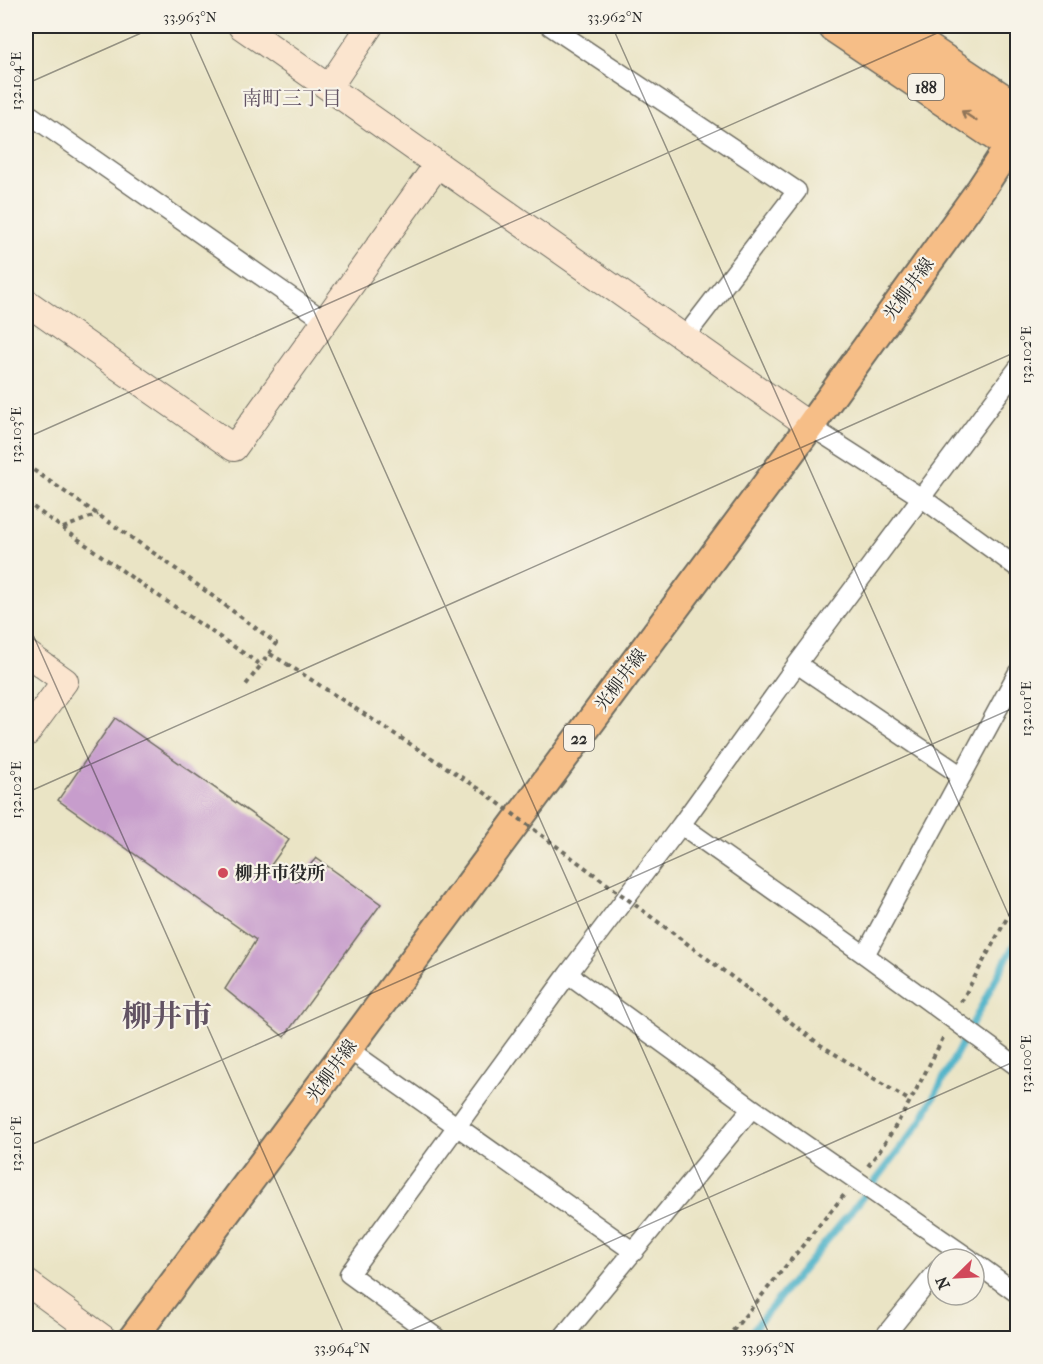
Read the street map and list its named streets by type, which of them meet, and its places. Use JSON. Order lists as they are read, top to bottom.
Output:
{
  "streets": {
    "highway": ["188"],
    "main road": ["光柳井線", "22"]
  },
  "crossings": [
    ["188", "光柳井線"]
  ],
  "districts": ["南町三丁目", "柳井市"],
  "places": ["柳井市役所"],
  "north": "bottom left",
  "coordinates": [
    "33.963°N",
    "33.962°N",
    "132.104°E",
    "132.102°E",
    "132.103°E",
    "132.101°E",
    "132.100°E",
    "33.964°N"
  ]
}
